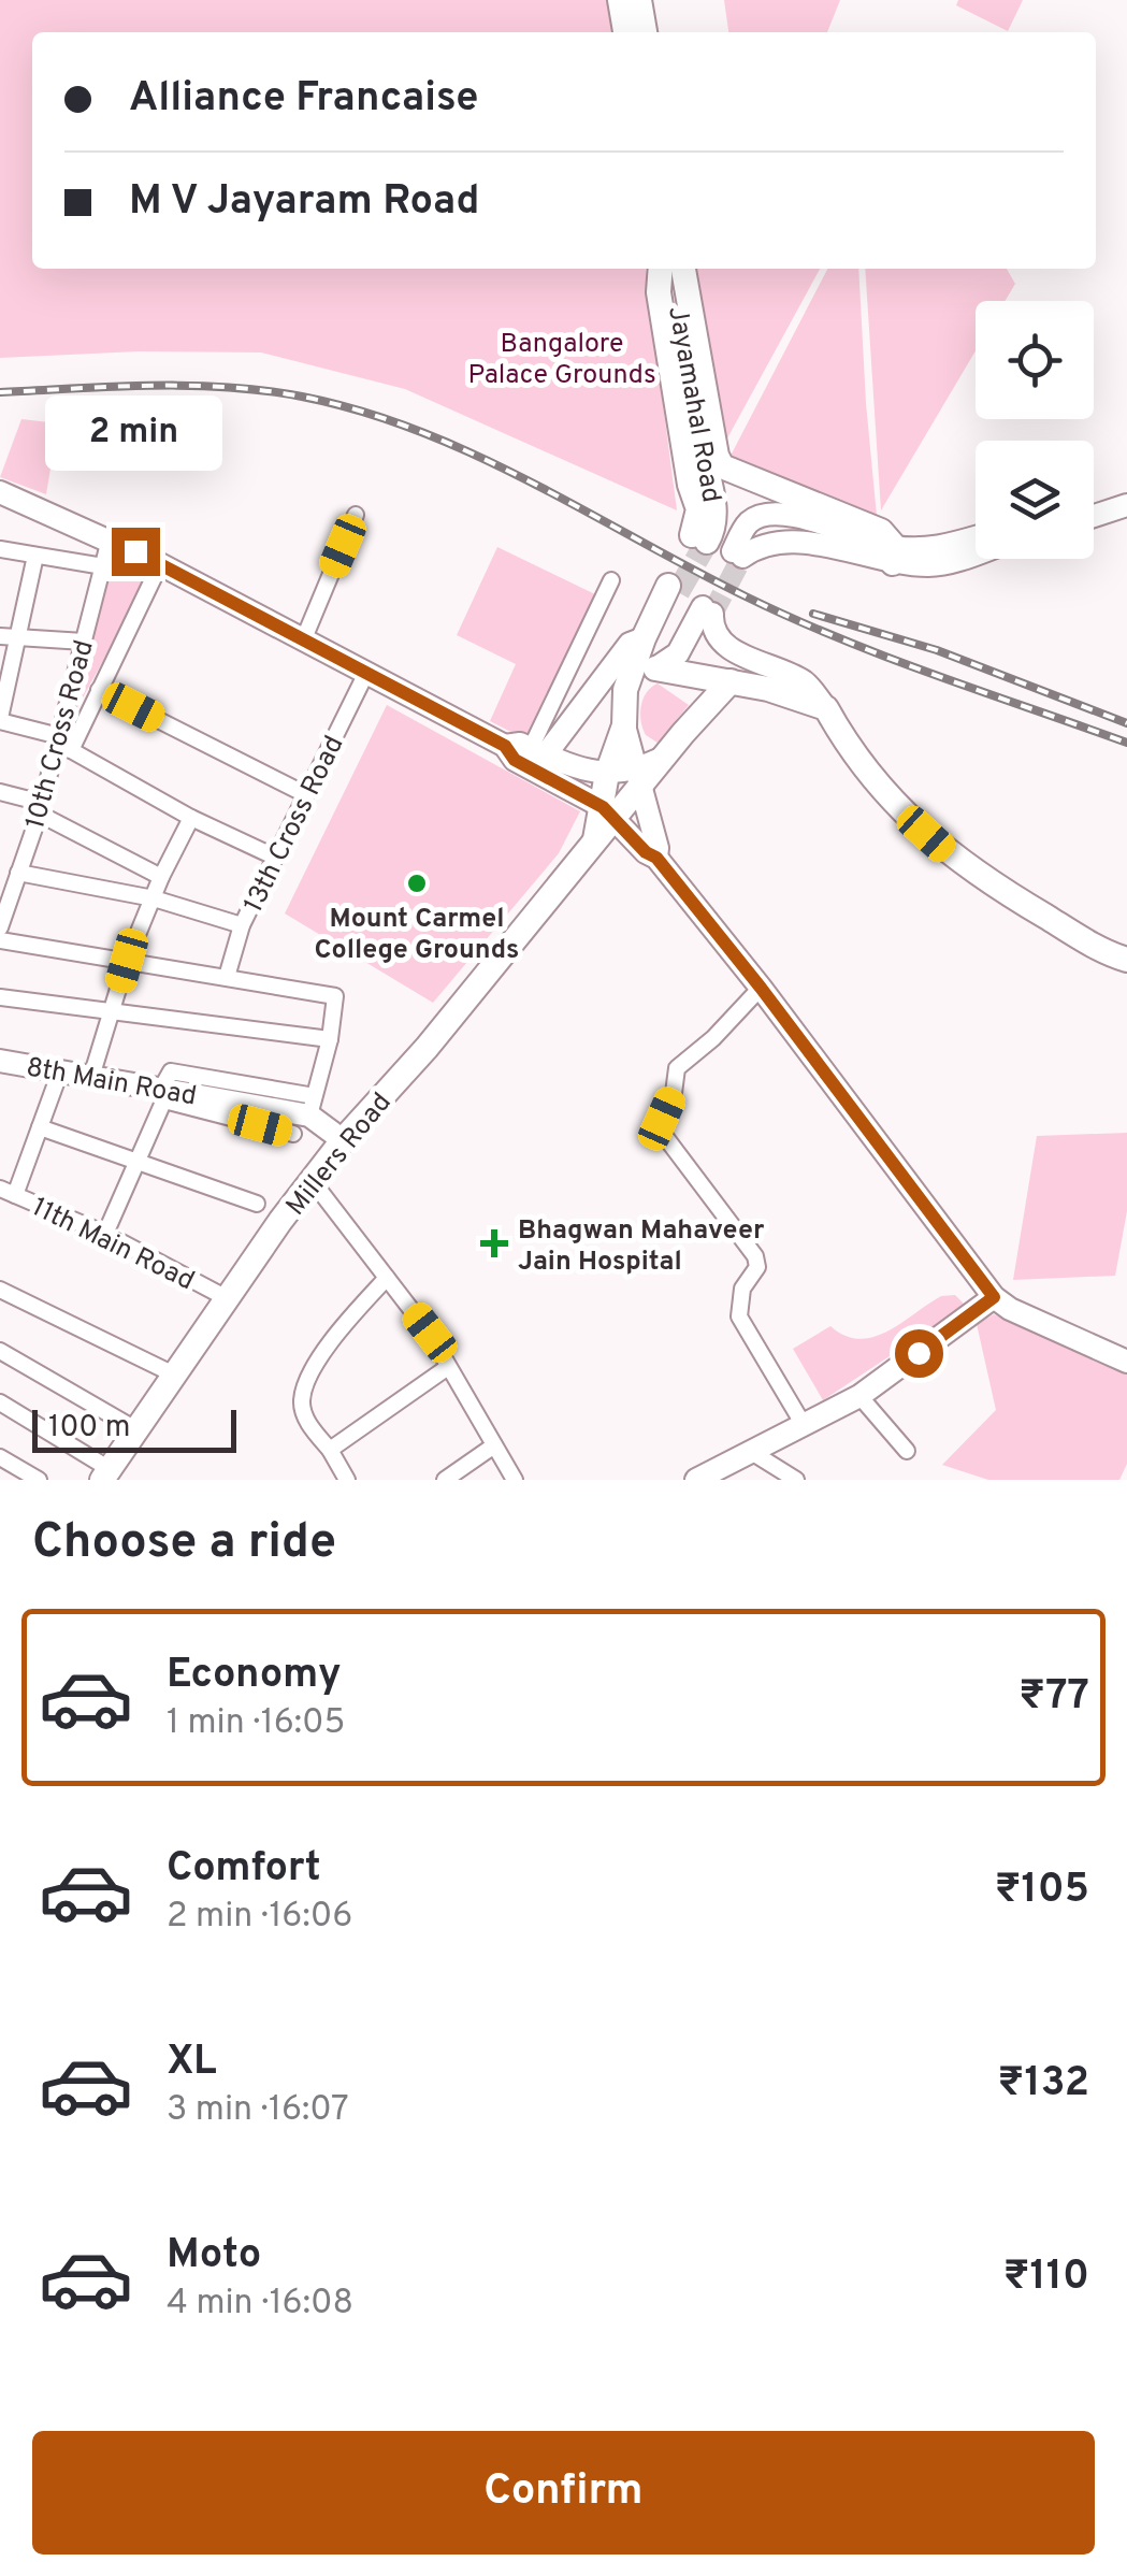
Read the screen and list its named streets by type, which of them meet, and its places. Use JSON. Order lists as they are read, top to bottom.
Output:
{
  "streets": {
    "main road": ["Jayamahal Road", "Millers Road"],
    "street": [
      "10th Cross Road",
      "13th Cross Road",
      "8th Main Road",
      "11th Main Road"
    ]
  },
  "crossings": [
    ["8th Main Road", "Millers Road"],
    ["Millers Road", "11th Main Road"]
  ],
  "parks": ["Bangalore Palace Grounds"],
  "places": {
    "other": ["Mount Carmel College Grounds"],
    "health": ["Bhagwan Mahaveer Jain Hospital"]
  },
  "scale_bar": "100 m",
  "page": {
    "banner": ["Alliance Francaise", "M V Jayaram Road"],
    "bubble": "2 min",
    "scale": "100 m",
    "heading": "Choose a ride",
    "list": [
      {
        "name": "Economy",
        "note": "1 min · 16:05",
        "value": "₹77"
      },
      {
        "name": "Comfort",
        "note": "2 min · 16:06",
        "value": "₹105"
      },
      {
        "name": "XL",
        "note": "3 min · 16:07",
        "value": "₹132"
      },
      {
        "name": "Moto",
        "note": "4 min · 16:08",
        "value": "₹110"
      }
    ],
    "buttons": "Confirm"
  }
}
